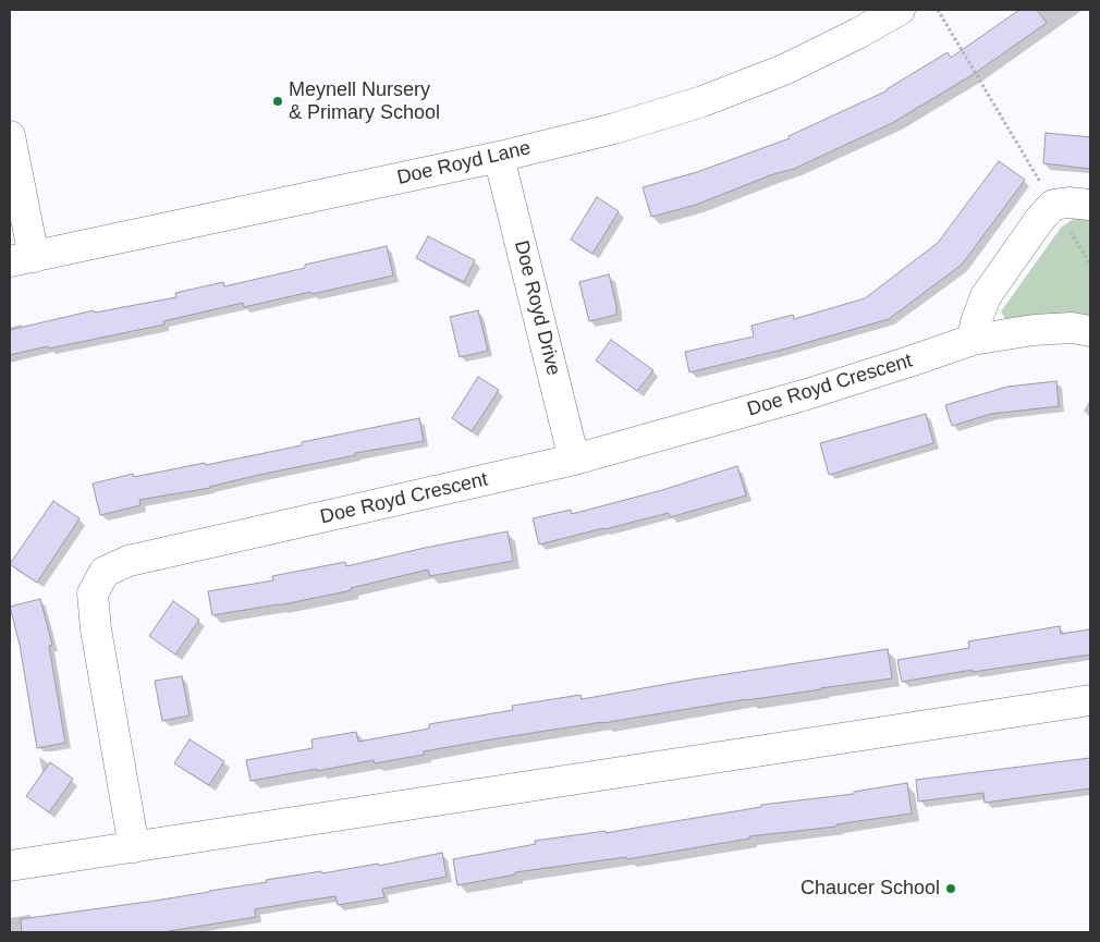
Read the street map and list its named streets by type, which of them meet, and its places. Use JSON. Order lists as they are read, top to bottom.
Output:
{
  "streets": {
    "street": ["Doe Royd Lane", "Doe Royd Drive", "Doe Royd Crescent"]
  },
  "crossings": [
    ["Doe Royd Lane", "Doe Royd Drive"],
    ["Doe Royd Drive", "Doe Royd Crescent"]
  ],
  "places": ["Meynell Nursery & Primary School", "Chaucer School"]
}
